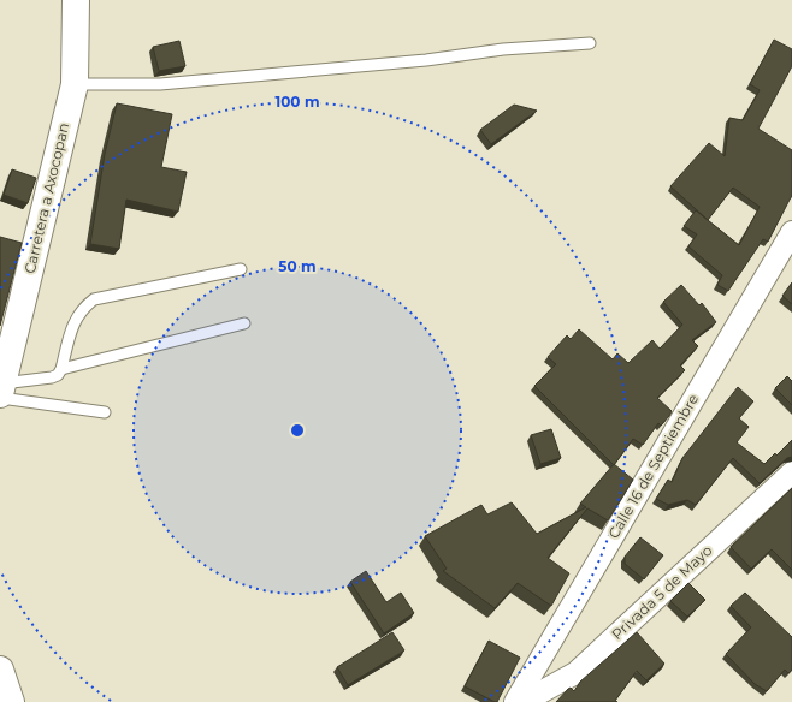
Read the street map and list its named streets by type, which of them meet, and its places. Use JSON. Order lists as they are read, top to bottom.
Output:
{
  "streets": {
    "main road": ["Carretera a Axocopan"],
    "street": ["Calle 16 de Septiembre", "Privada 5 de Mayo"]
  },
  "crossings": [
    ["Calle 16 de Septiembre", "Privada 5 de Mayo"]
  ],
  "rings": ["100 m", "50 m"]
}
